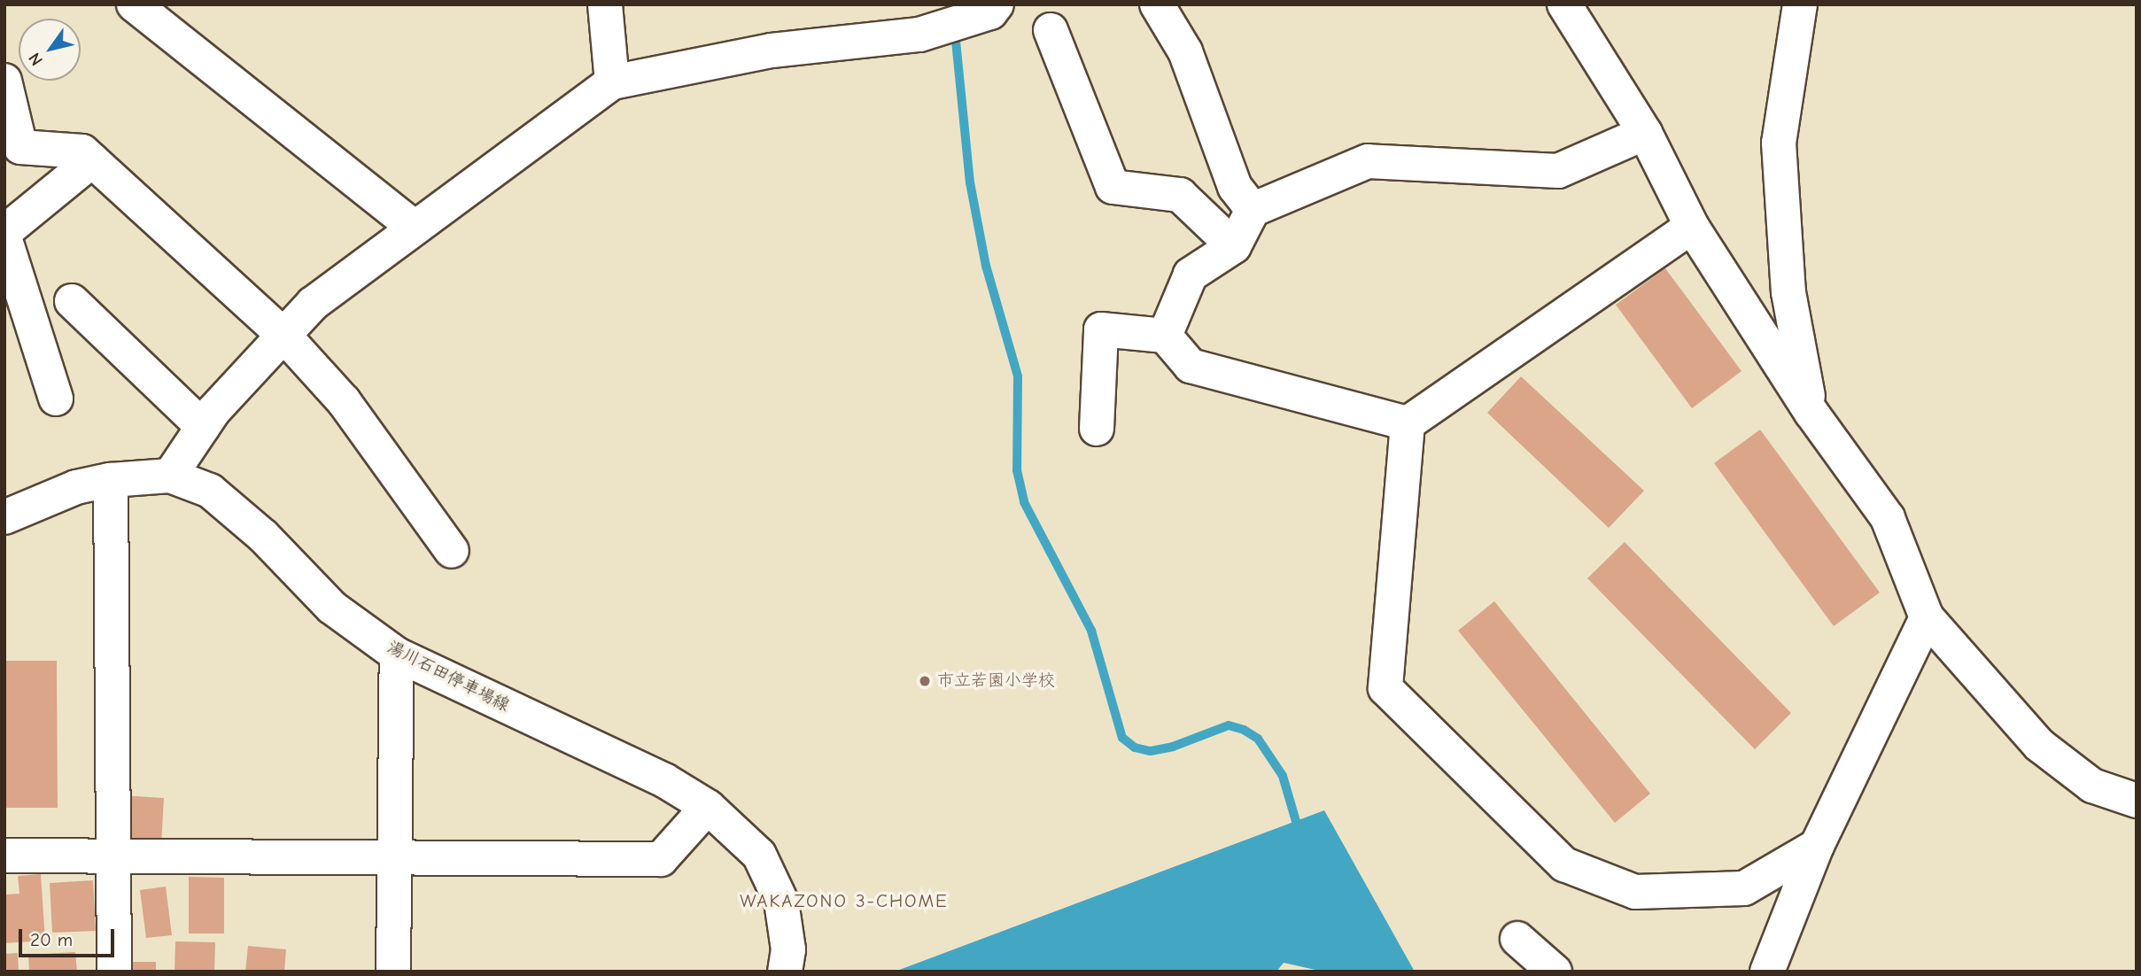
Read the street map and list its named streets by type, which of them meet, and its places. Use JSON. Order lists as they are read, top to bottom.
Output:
{
  "streets": {
    "street": ["湯川石田停車場線"]
  },
  "districts": ["WAKAZONO 3-CHOME"],
  "places": ["市立若園小学校"],
  "scale_bar": "20 m",
  "north": "bottom left"
}
